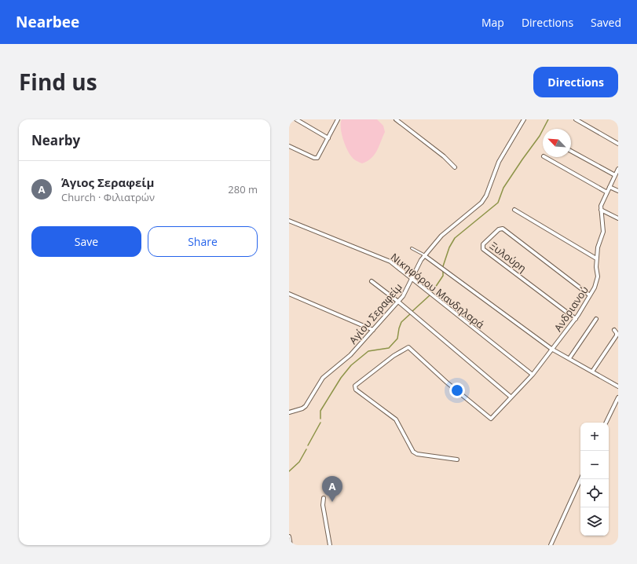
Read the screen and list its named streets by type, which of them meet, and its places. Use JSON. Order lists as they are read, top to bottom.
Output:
{
  "streets": {
    "street": [
      "Ξυλούρη",
      "Νικηφόρου Μανδηλαρά",
      "Ανδριανού",
      "Αγίου Σεραφείμ"
    ]
  },
  "crossings": [
    ["Ξυλούρη", "Ανδριανού"],
    ["Νικηφόρου Μανδηλαρά", "Ανδριανού"],
    ["Νικηφόρου Μανδηλαρά", "Αγίου Σεραφείμ"]
  ],
  "north": "top left",
  "page": {
    "header": "Nearbee",
    "nav": ["Map", "Directions", "Saved"],
    "title": "Find us",
    "buttons": [
      "Directions",
      ["Save", "Share"]
    ],
    "heading": "Nearby",
    "list": [
      {
        "mark": "A",
        "name": "Άγιος Σεραφείμ",
        "note": "Church · Φιλιατρών",
        "value": "280 m"
      }
    ],
    "map_buttons": ["+", "−"],
    "pins": "A"
  }
}
